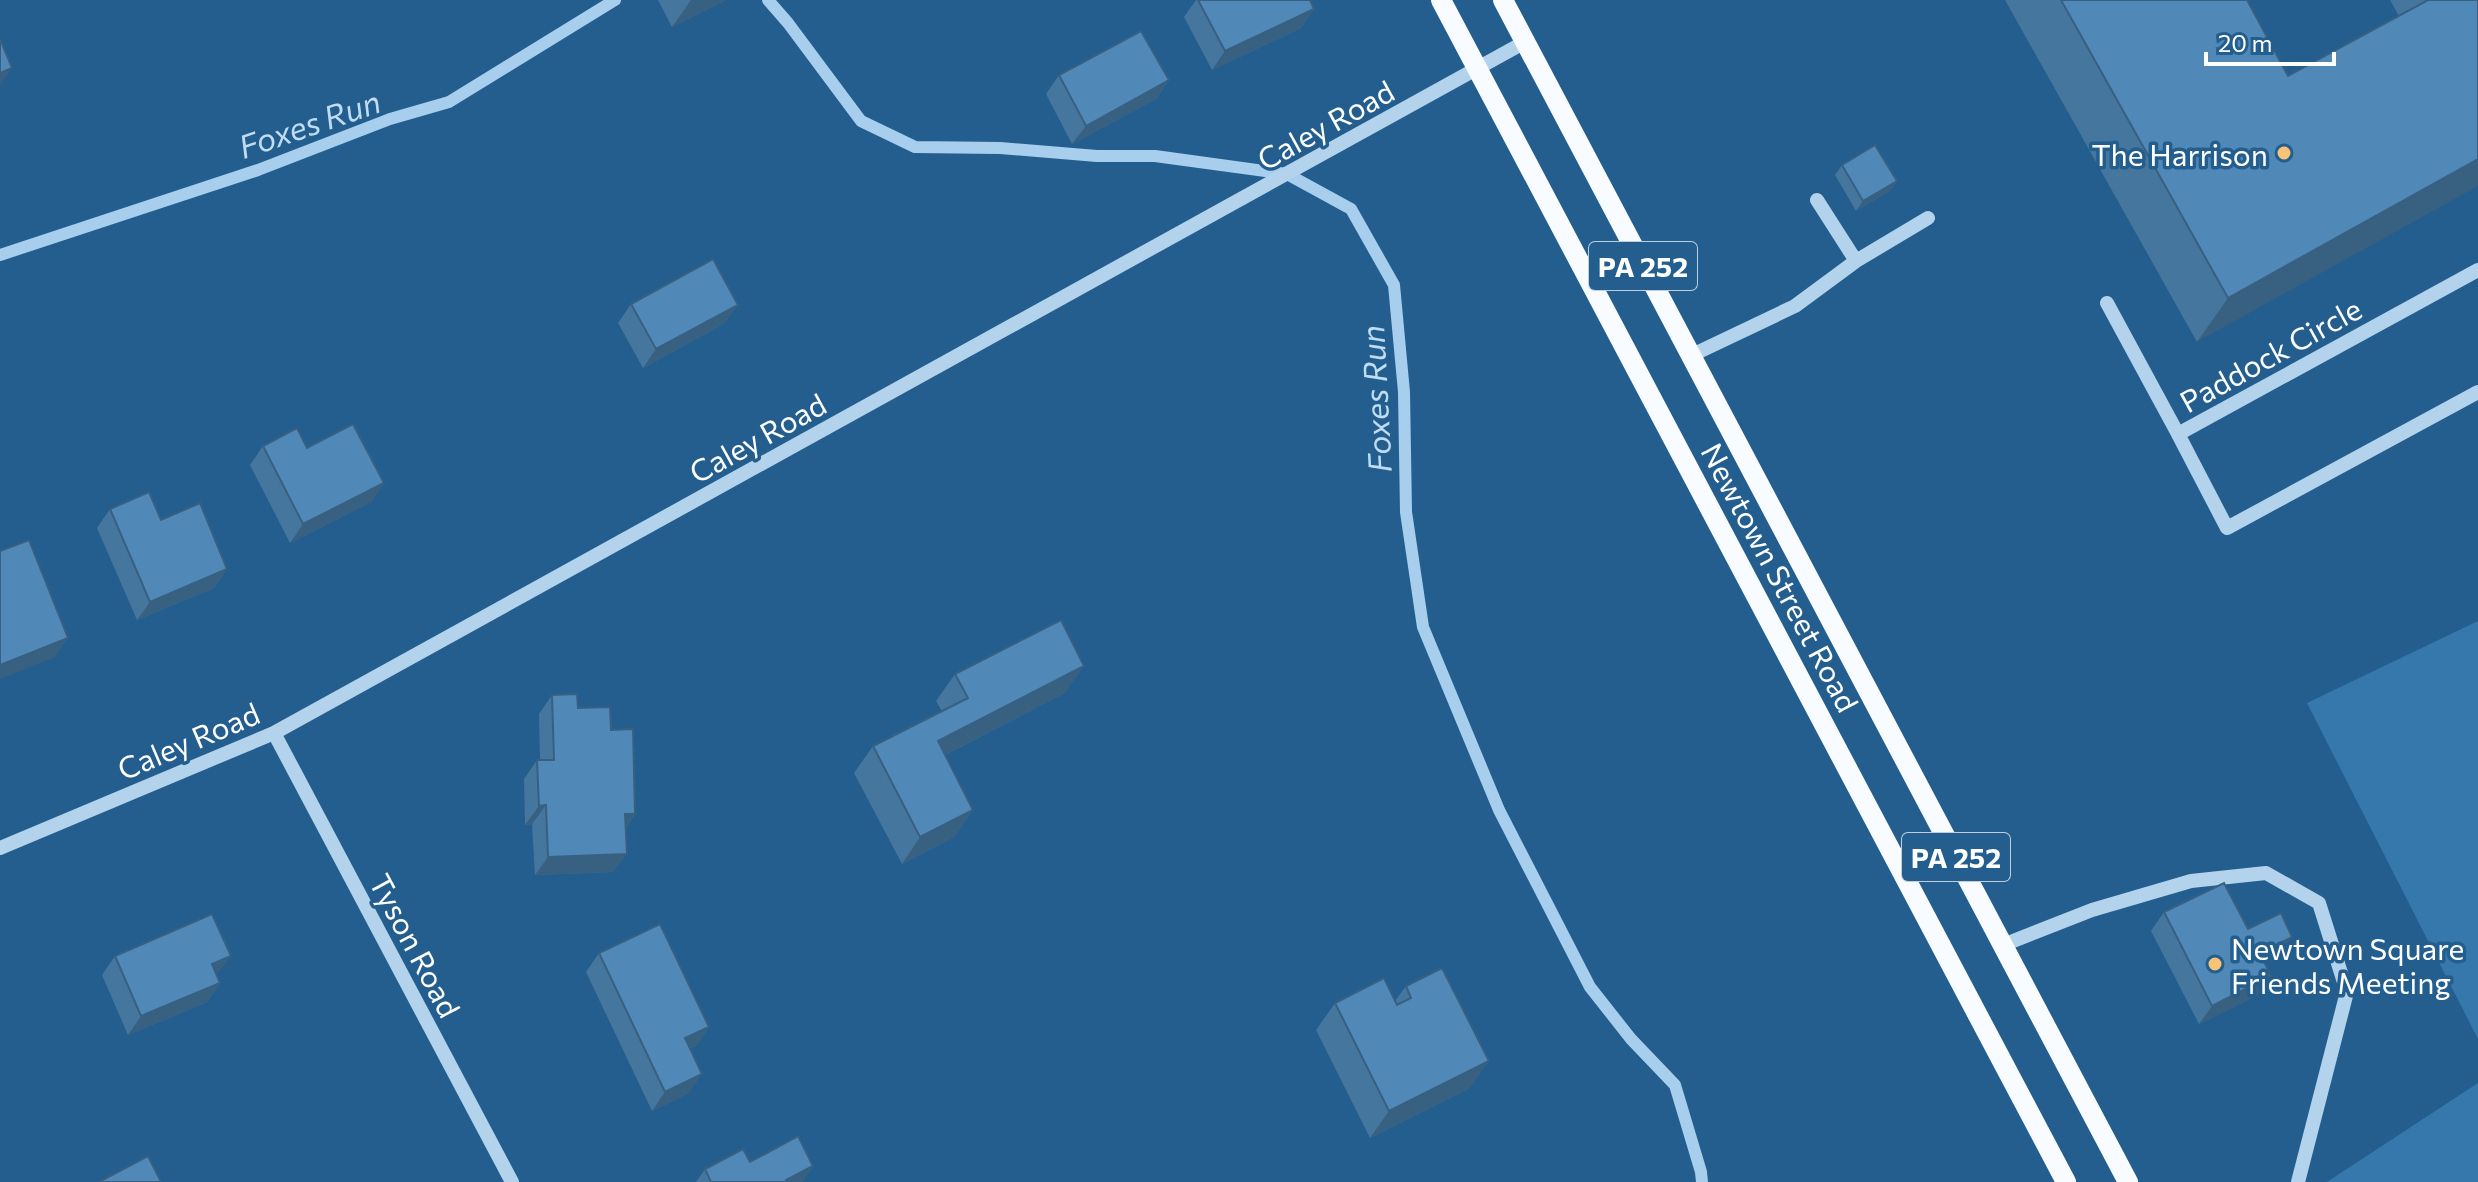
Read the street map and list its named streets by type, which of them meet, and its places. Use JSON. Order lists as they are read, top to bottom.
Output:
{
  "streets": {
    "main road": ["PA 252", "Newtown Street Road"],
    "street": ["Caley Road", "Paddock Circle", "Tyson Road"]
  },
  "crossings": [
    ["Caley Road", "Newtown Street Road"],
    ["Caley Road", "Tyson Road"]
  ],
  "water": ["Foxes Run"],
  "places": ["The Harrison", "Newtown Square Friends Meeting"],
  "scale_bar": "20 m"
}
